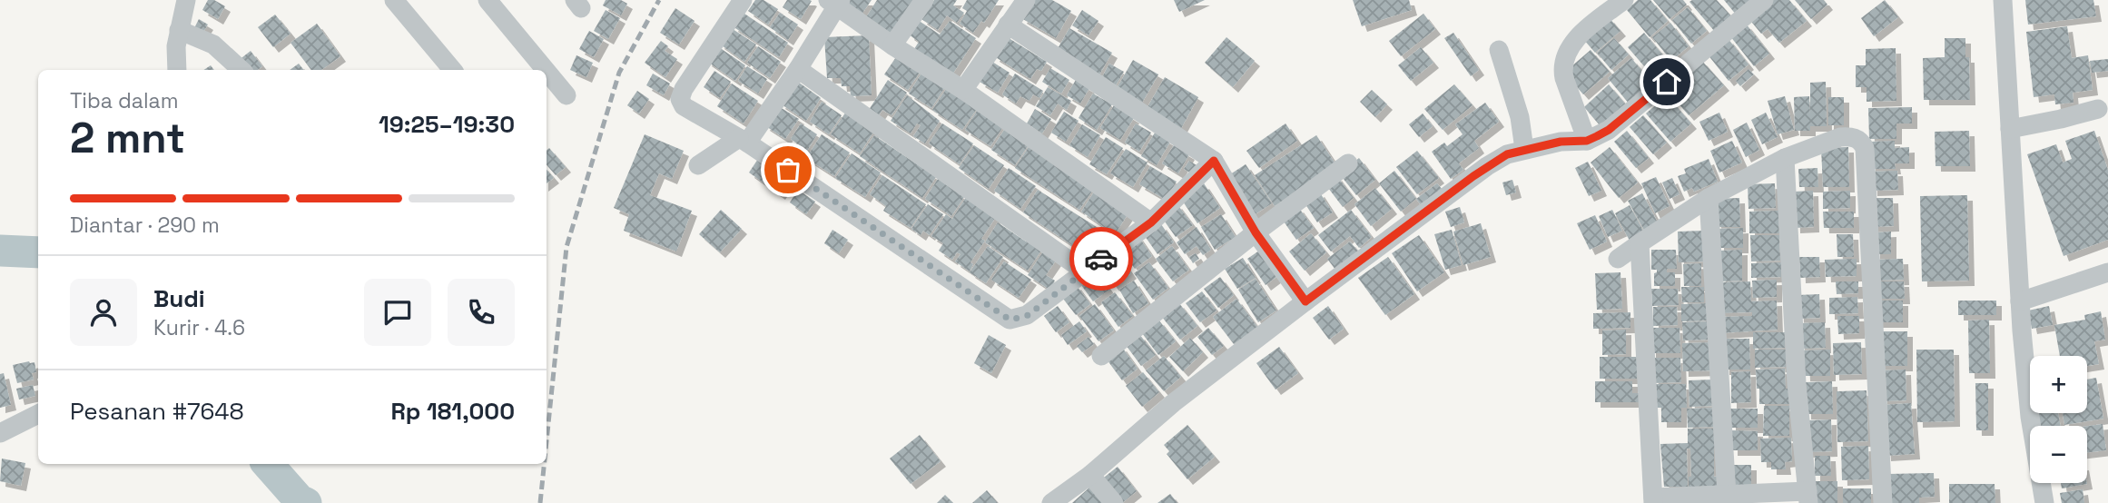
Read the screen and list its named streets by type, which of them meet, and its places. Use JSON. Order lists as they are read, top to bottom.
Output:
{
  "page": {
    "heading": ["2 mnt", "Tiba dalam", "19:25–19:30"],
    "panel": [
      "Budi",
      "Kurir · 4.6",
      "Pesanan #7648",
      "Rp 181,000"
    ],
    "bar": "Diantar · 290 m",
    "map_buttons": ["+", "−"]
  }
}
